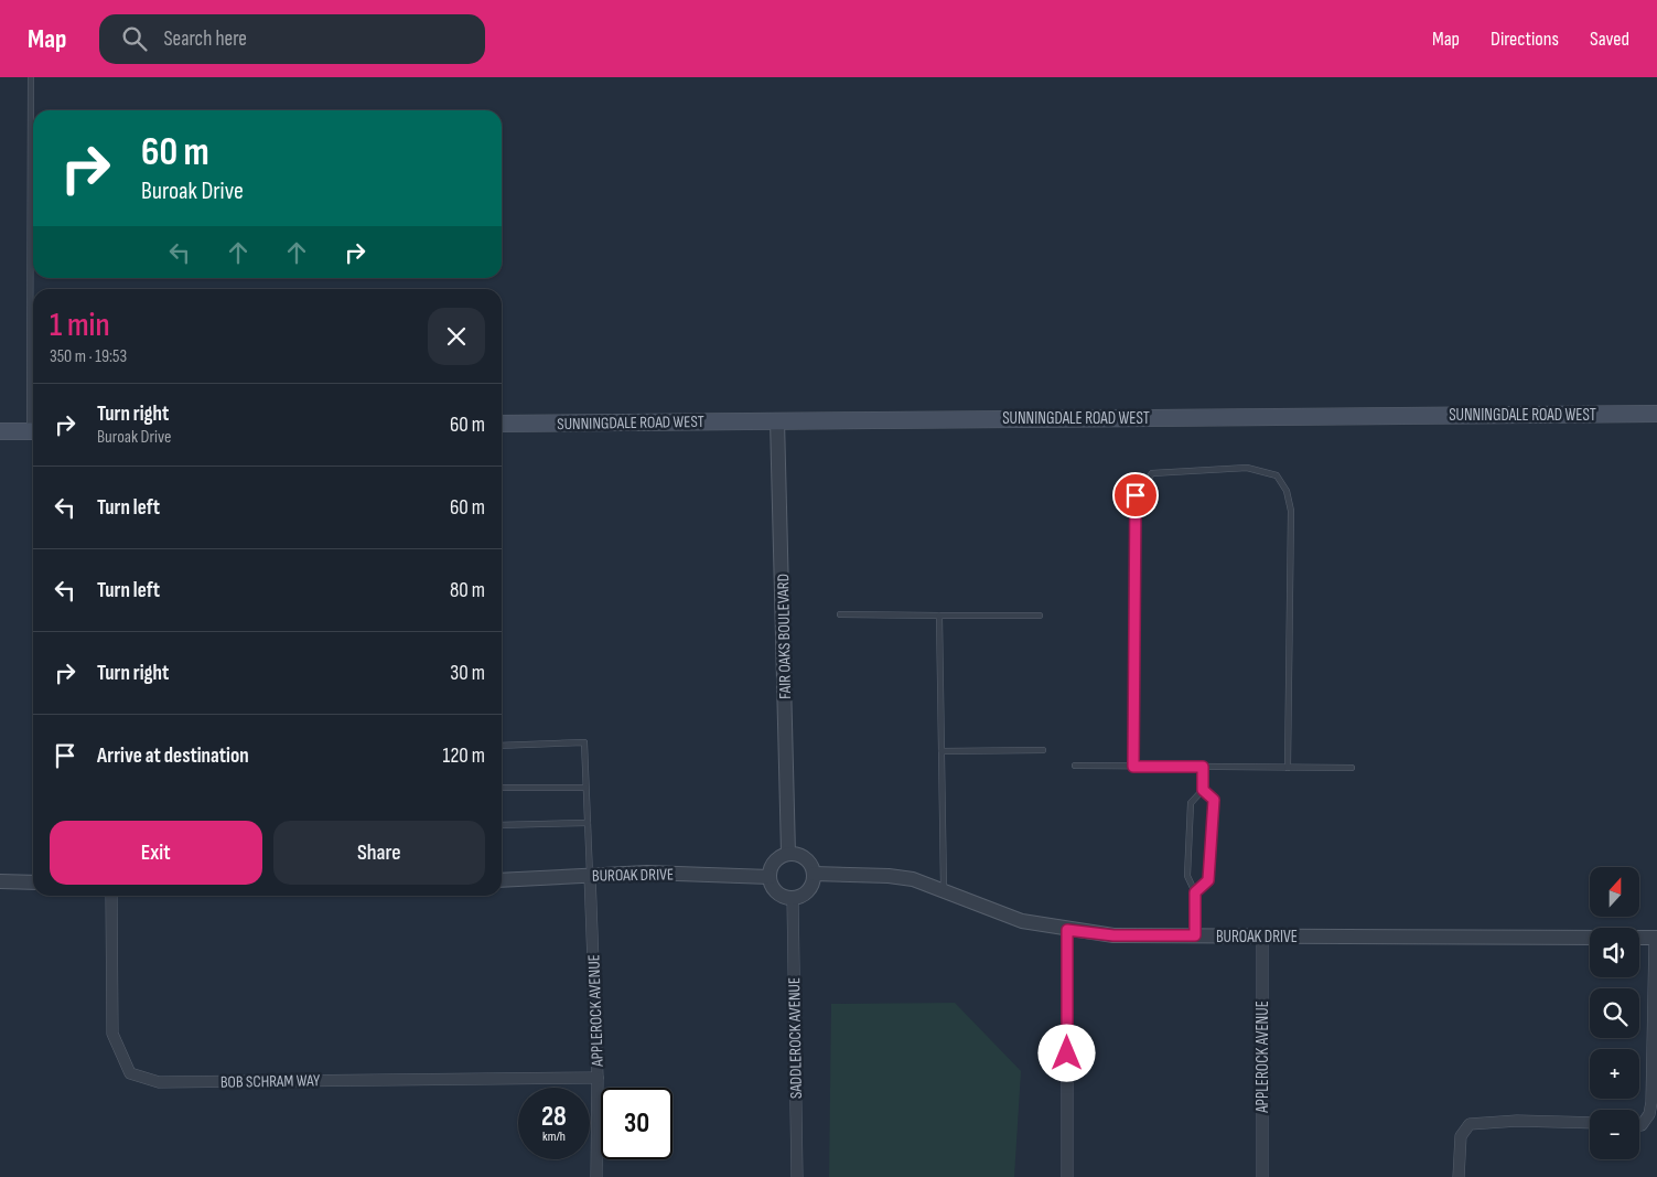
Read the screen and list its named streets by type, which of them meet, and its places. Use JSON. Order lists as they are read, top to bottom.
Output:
{
  "streets": {
    "main road": ["SUNNINGDALE ROAD WEST"],
    "street": [
      "FAIR OAKS BOULEVARD",
      "BUROAK DRIVE",
      "APPLEROCK AVENUE",
      "SADDLEROCK AVENUE",
      "BOB SCHRAM WAY"
    ]
  },
  "crossings": [
    ["SUNNINGDALE ROAD WEST", "FAIR OAKS BOULEVARD"],
    ["FAIR OAKS BOULEVARD", "BUROAK DRIVE"],
    ["FAIR OAKS BOULEVARD", "SADDLEROCK AVENUE"],
    ["BUROAK DRIVE", "APPLEROCK AVENUE"],
    ["BUROAK DRIVE", "SADDLEROCK AVENUE"],
    ["APPLEROCK AVENUE", "BOB SCHRAM WAY"]
  ],
  "north": "top",
  "page": {
    "header": "Map",
    "search": "Search here",
    "nav": ["Map", "Directions", "Saved"],
    "turn": ["60 m", "Buroak Drive"],
    "heading": ["1 min", "350 m · 19:53"],
    "list": [
      {
        "name": "Turn right",
        "note": "Buroak Drive",
        "value": "60 m"
      },
      {
        "name": "Turn left",
        "value": "60 m"
      },
      {
        "name": "Turn left",
        "value": "80 m"
      },
      {
        "name": "Turn right",
        "value": "30 m"
      },
      {
        "name": "Arrive at destination",
        "value": "120 m"
      }
    ],
    "buttons": ["Exit", "Share"],
    "map_buttons": ["+", "−"],
    "speed": "28 km/h",
    "limit": "30"
  }
}
